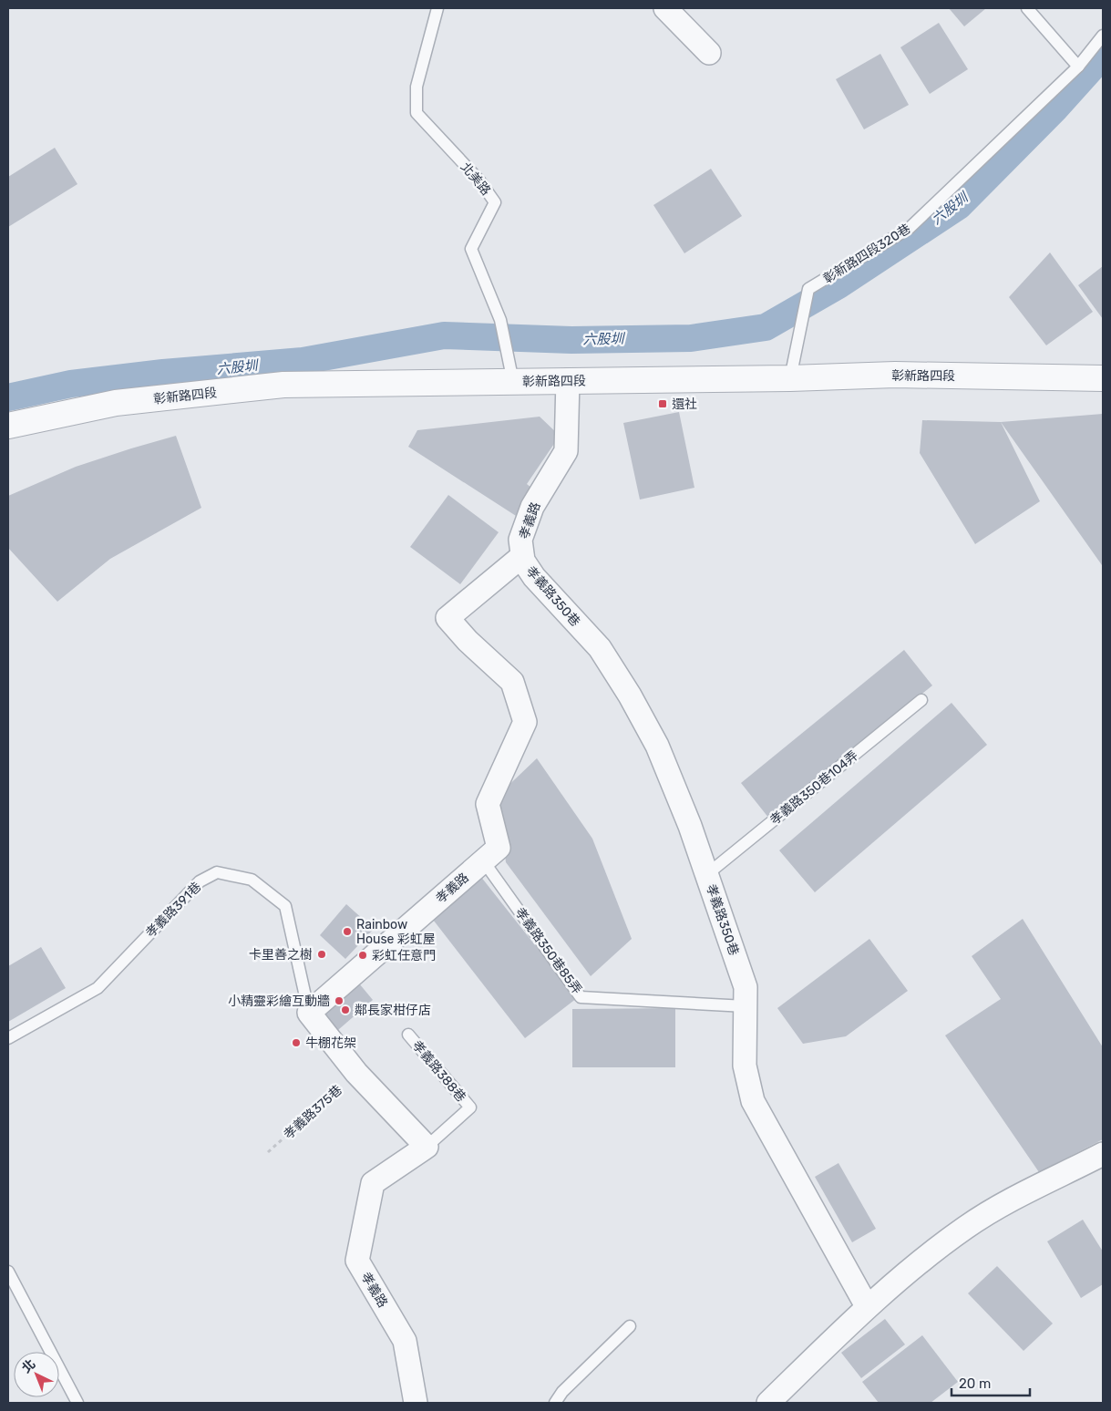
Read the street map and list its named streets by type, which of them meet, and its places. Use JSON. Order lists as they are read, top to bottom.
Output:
{
  "streets": {
    "street": ["彰新路四段", "孝義路", "孝義路350巷"],
    "lane": [
      "北美路",
      "彰新路四段320巷",
      "孝義路350巷104弄",
      "孝義路391巷",
      "孝義路350巷85弄",
      "孝義路388巷"
    ],
    "path": ["孝義路375巷"]
  },
  "crossings": [
    ["北美路", "彰新路四段"],
    ["彰新路四段320巷", "彰新路四段"],
    ["彰新路四段", "孝義路"],
    ["孝義路", "孝義路350巷"],
    ["孝義路", "孝義路391巷"],
    ["孝義路", "孝義路350巷85弄"],
    ["孝義路", "孝義路388巷"],
    ["孝義路350巷", "孝義路350巷104弄"],
    ["孝義路350巷", "孝義路350巷85弄"]
  ],
  "water": ["六股圳"],
  "places": {
    "transit": ["還社"],
    "other": [
      "Rainbow House 彩虹屋",
      "卡里善之樹",
      "彩虹任意門",
      "小精靈彩繪互動牆",
      "鄰長家柑仔店",
      "牛棚花架"
    ]
  },
  "scale_bar": "20 m",
  "north": "top left"
}
